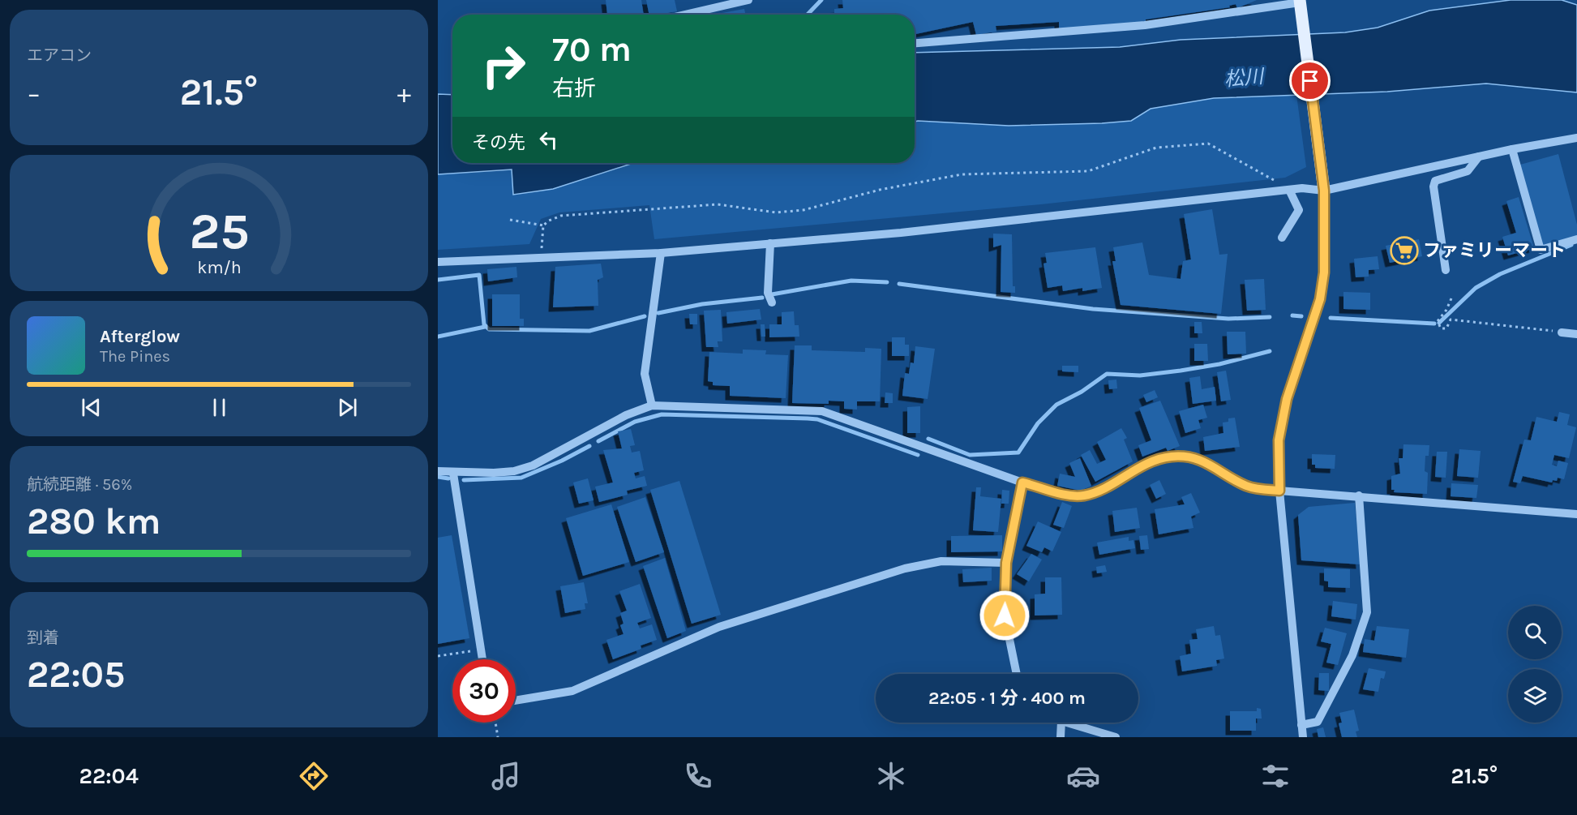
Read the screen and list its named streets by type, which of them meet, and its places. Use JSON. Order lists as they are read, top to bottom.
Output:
{
  "water": ["松川"],
  "places": {
    "supermarket": ["ファミリーマート"]
  },
  "page": {
    "tile": [
      "エアコン",
      ["航続距離 · 56%", "280 km"],
      ["到着", "22:05"]
    ],
    "turn": ["70 m", "右折"],
    "heat": ["−", "21.5°", "+"],
    "then": "その先",
    "song": ["Afterglow", "The Pines"],
    "limit": "30",
    "trip": "22:05 · 1 分 · 400 m",
    "tabs": ["22:04", "21.5°"],
    "gauge": ["25", "km/h"]
  }
}
